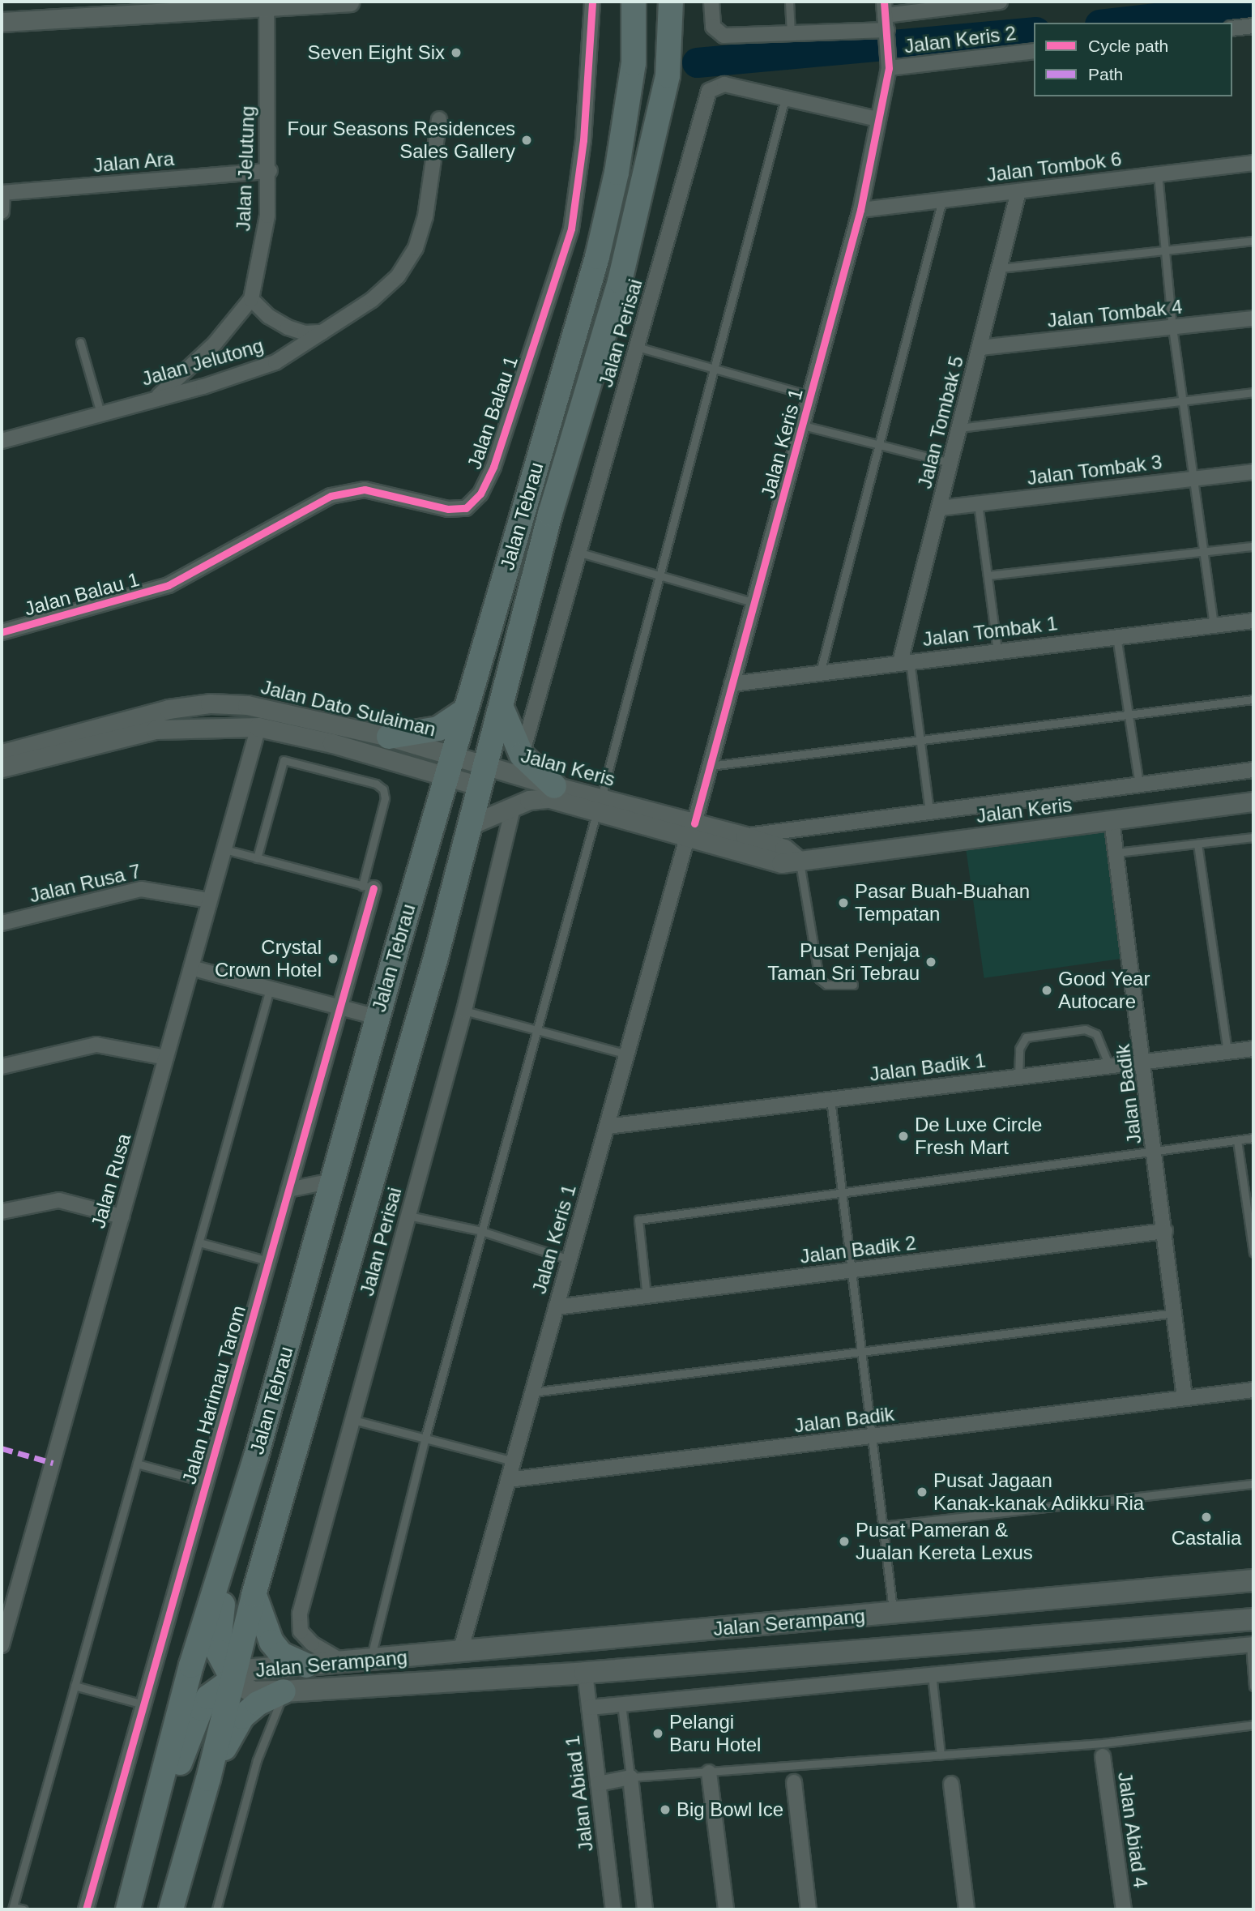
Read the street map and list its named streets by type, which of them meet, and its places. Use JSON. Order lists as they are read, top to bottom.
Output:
{
  "streets": {
    "highway": ["Jalan Tebrau"],
    "main road": ["Jalan Serampang"],
    "street": [
      "Jalan Keris 2",
      "Jalan Ara",
      "Jalan Tombok 6",
      "Jalan Jelutung",
      "Jalan Tombak 4",
      "Jalan Perisai",
      "Jalan Jelutong",
      "Jalan Balau 1",
      "Jalan Tombak 5",
      "Jalan Keris 1",
      "Jalan Tombak 3",
      "Jalan Tombak 1",
      "Jalan Dato Sulaiman",
      "Jalan Keris",
      "Jalan Rusa 7",
      "Jalan Badik 1",
      "Jalan Badik",
      "Jalan Rusa",
      "Jalan Badik 2",
      "Jalan Harimau Tarom",
      "Jalan Abiad 1",
      "Jalan Abiad 4"
    ]
  },
  "crossings": [
    ["Jalan Keris 2", "Jalan Keris 1"],
    ["Jalan Ara", "Jalan Jelutung"],
    ["Jalan Tombok 6", "Jalan Tombak 5"],
    ["Jalan Tombok 6", "Jalan Keris 1"],
    ["Jalan Jelutung", "Jalan Jelutong"],
    ["Jalan Tombak 4", "Jalan Tombak 5"],
    ["Jalan Perisai", "Jalan Keris 1"],
    ["Jalan Perisai", "Jalan Keris"],
    ["Jalan Perisai", "Jalan Serampang"],
    ["Jalan Tombak 5", "Jalan Tombak 3"],
    ["Jalan Tombak 5", "Jalan Tombak 1"],
    ["Jalan Keris 1", "Jalan Tombak 1"],
    ["Jalan Keris 1", "Jalan Keris"],
    ["Jalan Keris 1", "Jalan Badik 1"],
    ["Jalan Keris 1", "Jalan Badik"],
    ["Jalan Keris 1", "Jalan Badik 2"],
    ["Jalan Keris 1", "Jalan Serampang"],
    ["Jalan Tebrau", "Jalan Dato Sulaiman"],
    ["Jalan Tebrau", "Jalan Keris"],
    ["Jalan Tebrau", "Jalan Serampang"],
    ["Jalan Dato Sulaiman", "Jalan Keris"],
    ["Jalan Dato Sulaiman", "Jalan Rusa"],
    ["Jalan Keris", "Jalan Badik"],
    ["Jalan Rusa 7", "Jalan Rusa"],
    ["Jalan Badik 1", "Jalan Badik"],
    ["Jalan Badik", "Jalan Badik 2"],
    ["Jalan Serampang", "Jalan Abiad 1"]
  ],
  "places": [
    "Seven Eight Six",
    "Four Seasons Residences Sales Gallery",
    "Pasar Buah-Buahan Tempatan",
    "Crystal Crown Hotel",
    "Pusat Penjaja Taman Sri Tebrau",
    "Good Year Autocare",
    "De Luxe Circle Fresh Mart",
    "Pusat Jagaan Kanak-kanak Adikku Ria",
    "Castalia",
    "Pusat Pameran & Jualan Kereta Lexus",
    "Pelangi Baru Hotel",
    "Big Bowl Ice"
  ],
  "legend": ["Cycle path", "Path"]
}
